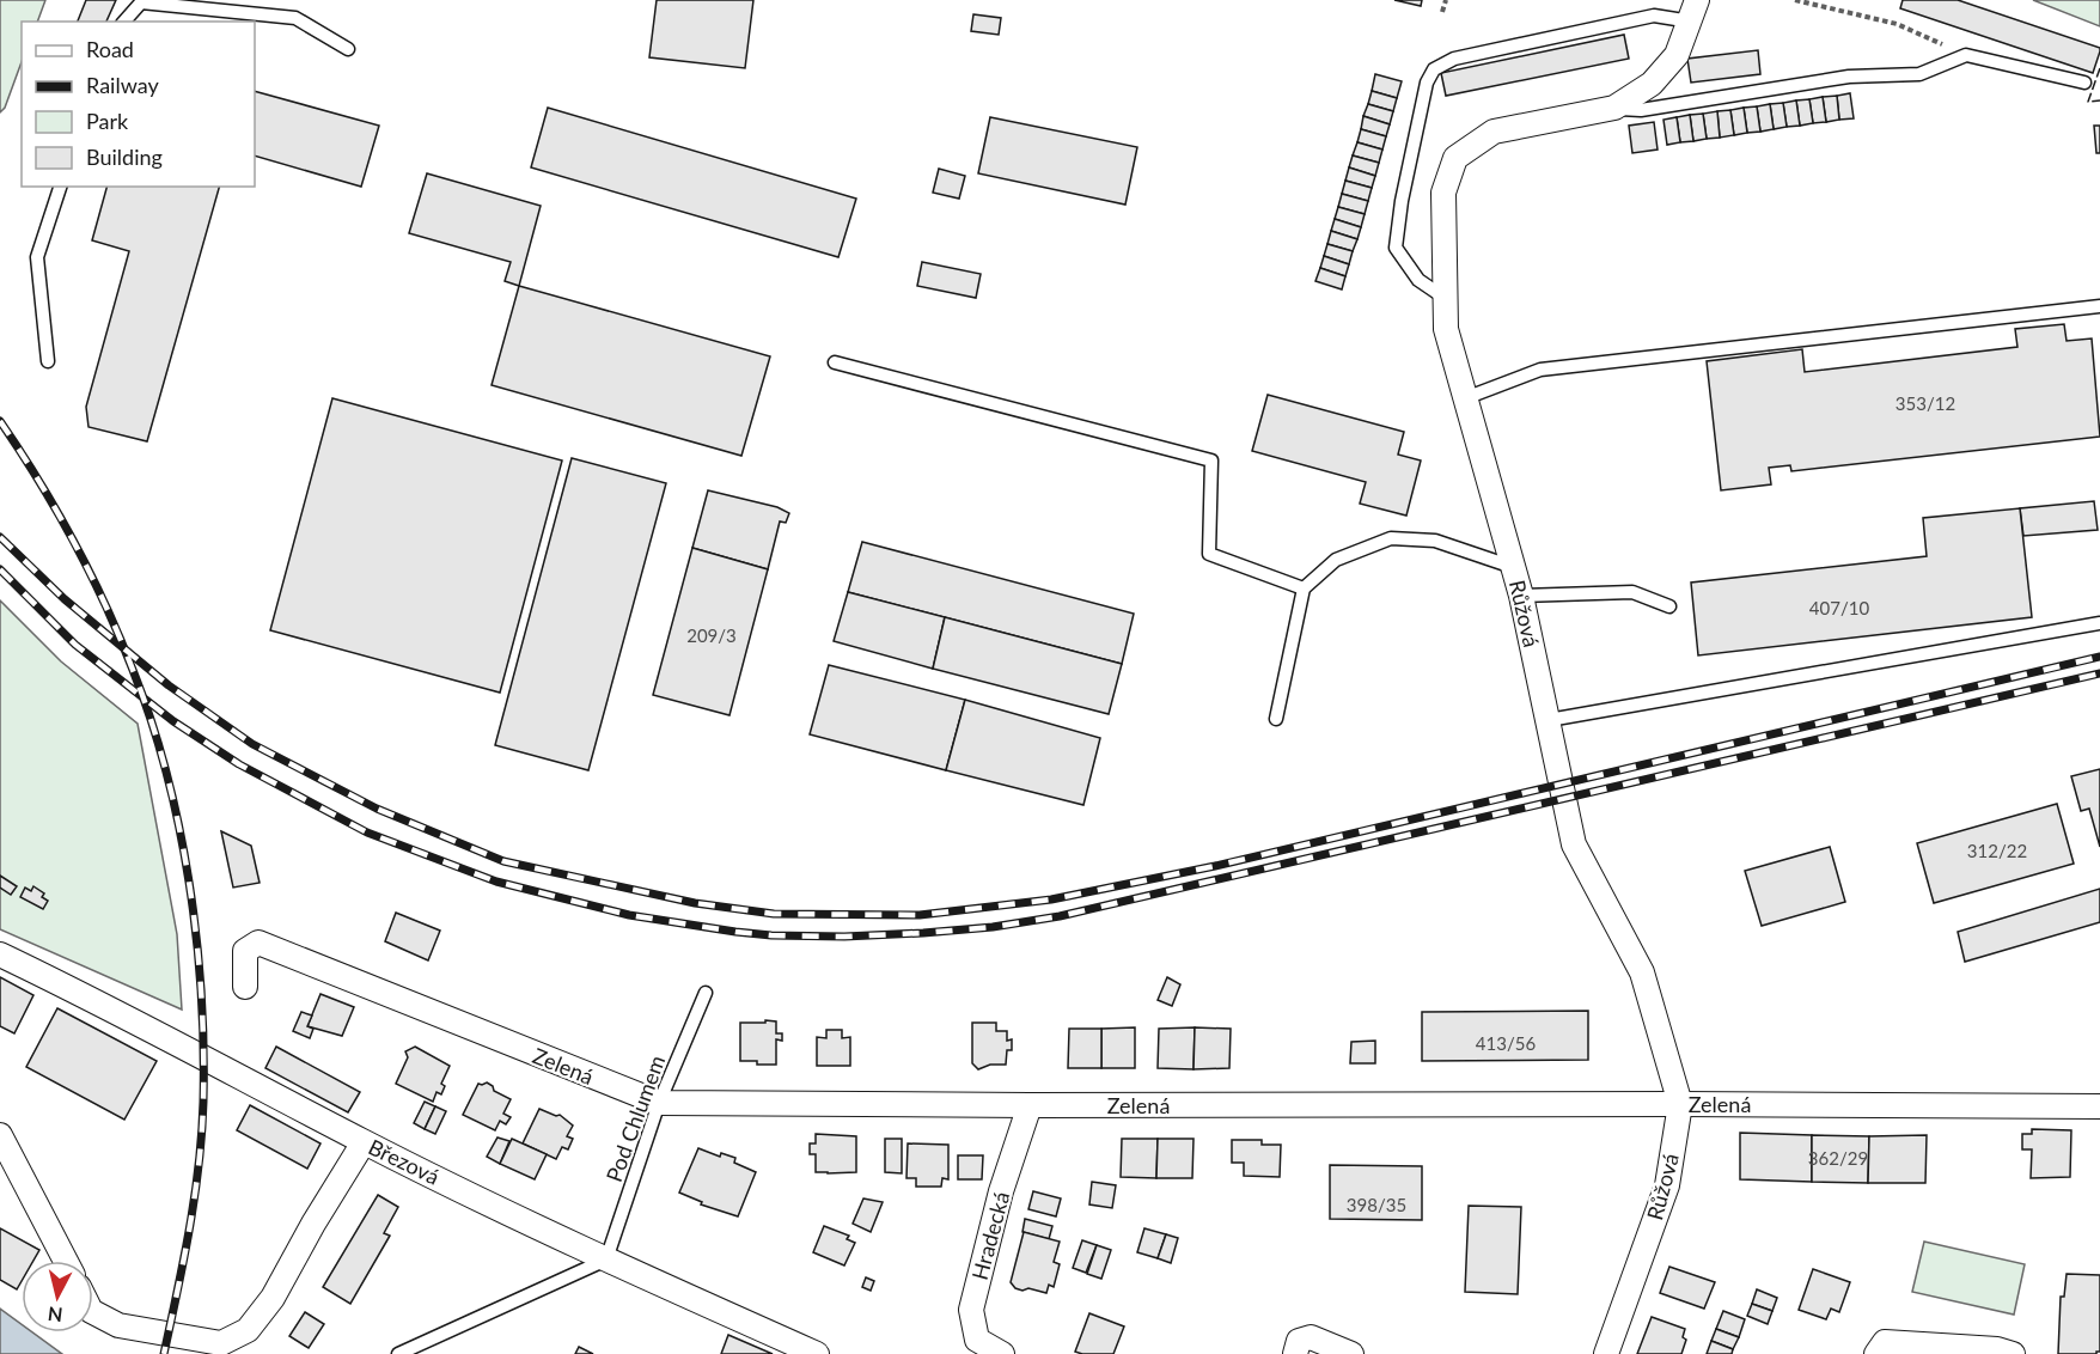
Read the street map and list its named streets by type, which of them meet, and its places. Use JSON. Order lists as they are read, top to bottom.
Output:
{
  "streets": {
    "street": [
      "Růžová",
      "Zelená",
      "Březová",
      "Hradecká"
    ],
    "lane": ["Pod Chlumem"]
  },
  "crossings": [
    ["Růžová", "Zelená"],
    ["Zelená", "Pod Chlumem"],
    ["Zelená", "Hradecká"],
    ["Pod Chlumem", "Březová"]
  ],
  "house_numbers": [
    "353/12",
    "407/10",
    "209/3",
    "312/22",
    "413/56",
    "362/29",
    "398/35"
  ],
  "legend": [
    "Road",
    "Railway",
    "Park",
    "Building"
  ],
  "north": "bottom"
}
